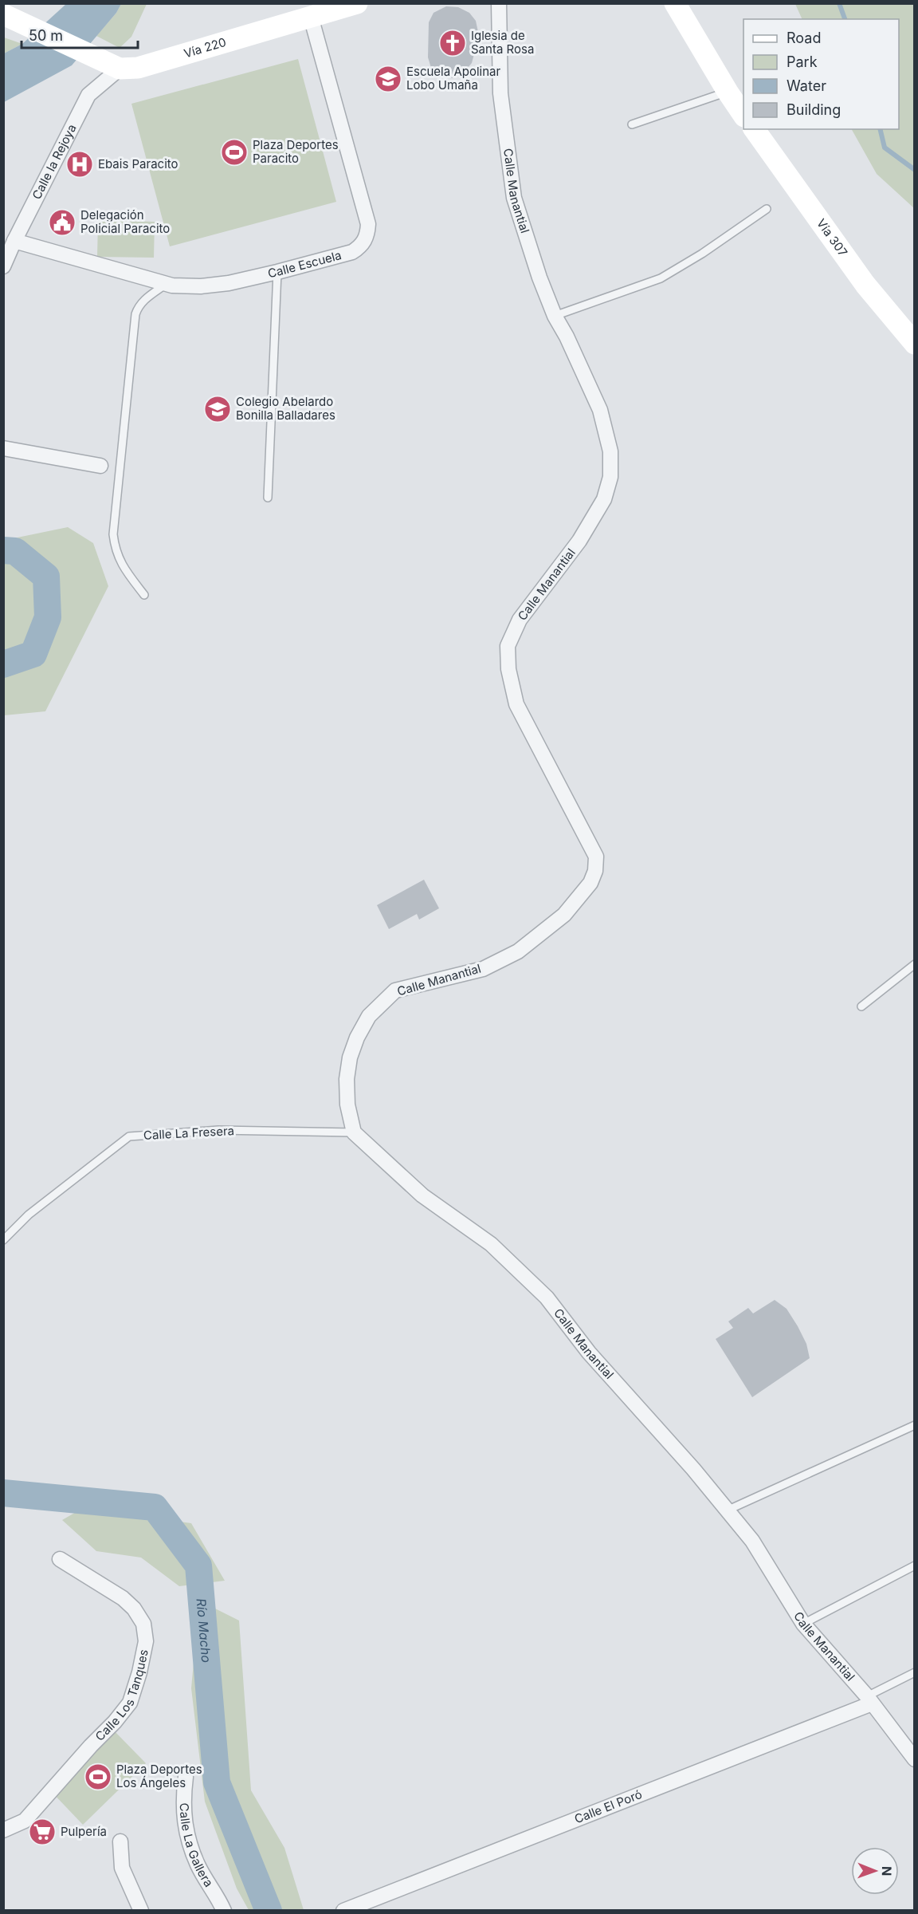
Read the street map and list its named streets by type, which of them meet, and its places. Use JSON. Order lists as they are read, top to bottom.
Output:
{
  "streets": {
    "street": [
      "Vía 220",
      "Calle la Rejoya",
      "Calle Manantial",
      "Vía 307",
      "Calle Escuela",
      "Calle Los Tanques",
      "Calle El Poró",
      "Calle La Gallera"
    ],
    "lane": ["Calle La Fresera"]
  },
  "crossings": [
    ["Vía 220", "Calle la Rejoya"],
    ["Vía 220", "Calle Escuela"],
    ["Calle la Rejoya", "Calle Escuela"],
    ["Calle Manantial", "Calle La Fresera"],
    ["Calle Manantial", "Calle El Poró"]
  ],
  "water": ["Río Macho"],
  "places": {
    "church": ["Iglesia de Santa Rosa"],
    "school or university": ["Escuela Apolinar Lobo Umaña", "Colegio Abelardo Bonilla Balladares"],
    "sports": ["Plaza Deportes Paracito", "Plaza Deportes Los Ángeles"],
    "hospital": ["Ebais Paracito"],
    "public building": ["Delegación Policial Paracito"],
    "supermarket": ["Pulpería"]
  },
  "legend": [
    "Road",
    "Park",
    "Water",
    "Building"
  ],
  "scale_bar": "50 m",
  "north": "right"
}
